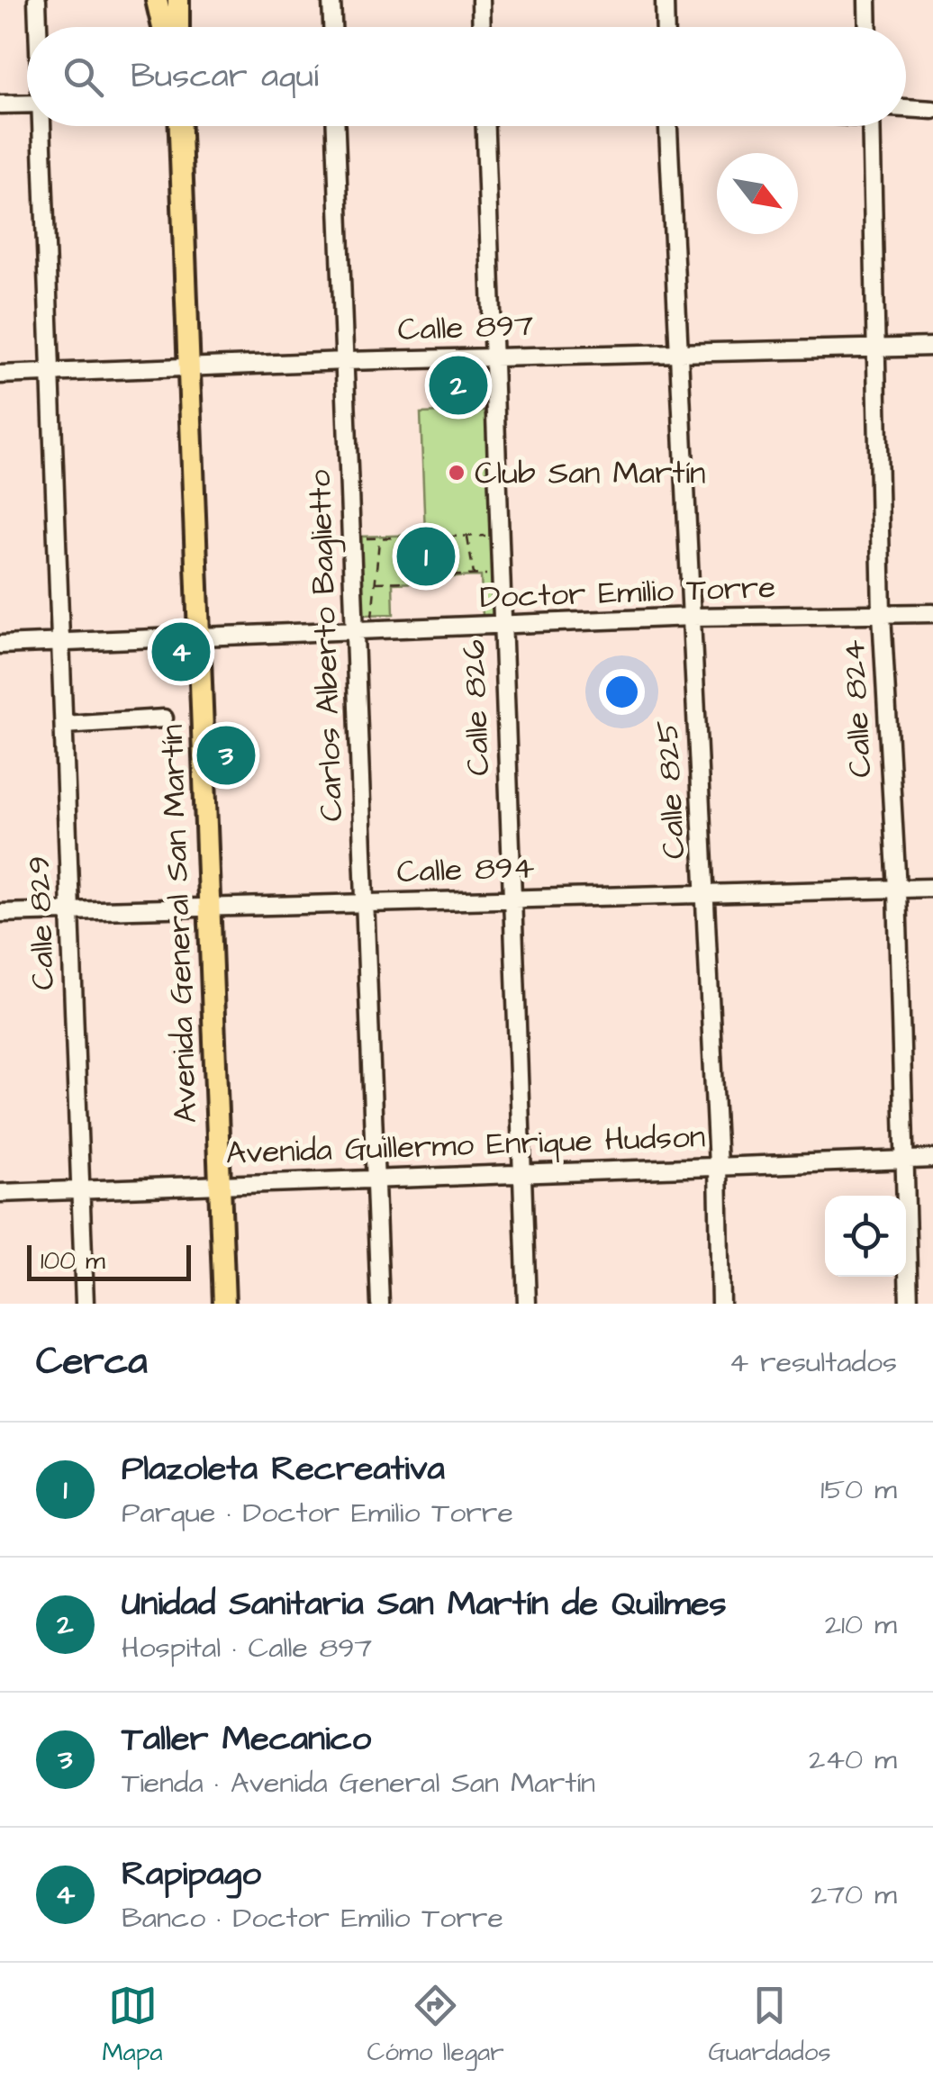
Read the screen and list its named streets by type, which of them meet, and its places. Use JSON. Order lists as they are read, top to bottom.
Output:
{
  "streets": {
    "main road": ["Avenida General San Martín"],
    "street": [
      "Calle 897",
      "Doctor Emilio Torre",
      "Carlos Alberto Baglietto",
      "Calle 826",
      "Calle 824",
      "Calle 825",
      "Calle 894",
      "Calle 829",
      "Avenida Guillermo Enrique Hudson"
    ]
  },
  "crossings": [
    ["Calle 897", "Carlos Alberto Baglietto"],
    ["Calle 897", "Calle 826"],
    ["Calle 897", "Calle 824"],
    ["Calle 897", "Calle 825"],
    ["Calle 897", "Calle 829"],
    ["Calle 897", "Avenida General San Martín"],
    ["Doctor Emilio Torre", "Carlos Alberto Baglietto"],
    ["Doctor Emilio Torre", "Calle 826"],
    ["Doctor Emilio Torre", "Calle 824"],
    ["Doctor Emilio Torre", "Calle 825"],
    ["Doctor Emilio Torre", "Calle 829"],
    ["Doctor Emilio Torre", "Avenida General San Martín"],
    ["Carlos Alberto Baglietto", "Calle 894"],
    ["Carlos Alberto Baglietto", "Avenida Guillermo Enrique Hudson"],
    ["Calle 826", "Calle 894"],
    ["Calle 826", "Avenida Guillermo Enrique Hudson"],
    ["Calle 824", "Calle 894"],
    ["Calle 824", "Avenida Guillermo Enrique Hudson"],
    ["Calle 825", "Calle 894"],
    ["Calle 825", "Avenida Guillermo Enrique Hudson"],
    ["Calle 894", "Calle 829"],
    ["Calle 894", "Avenida General San Martín"],
    ["Calle 829", "Avenida Guillermo Enrique Hudson"],
    ["Avenida General San Martín", "Avenida Guillermo Enrique Hudson"]
  ],
  "places": ["Club San Martín"],
  "scale_bar": "100 m",
  "north": "bottom right",
  "page": {
    "search": "Buscar aquí",
    "pins": [
      "2",
      "1",
      "4",
      "3"
    ],
    "scale": "100 m",
    "heading": ["Cerca", "4 resultados"],
    "list": [
      {
        "mark": "1",
        "name": "Plazoleta Recreativa",
        "note": "Parque · Doctor Emilio Torre",
        "value": "150 m"
      },
      {
        "mark": "2",
        "name": "Unidad Sanitaria San Martín de Quilmes",
        "note": "Hospital · Calle 897",
        "value": "210 m"
      },
      {
        "mark": "3",
        "name": "Taller Mecanico",
        "note": "Tienda · Avenida General San Martín",
        "value": "240 m"
      },
      {
        "mark": "4",
        "name": "Rapipago",
        "note": "Banco · Doctor Emilio Torre",
        "value": "270 m"
      }
    ],
    "nav": ["Mapa", "Cómo llegar", "Guardados"]
  }
}
